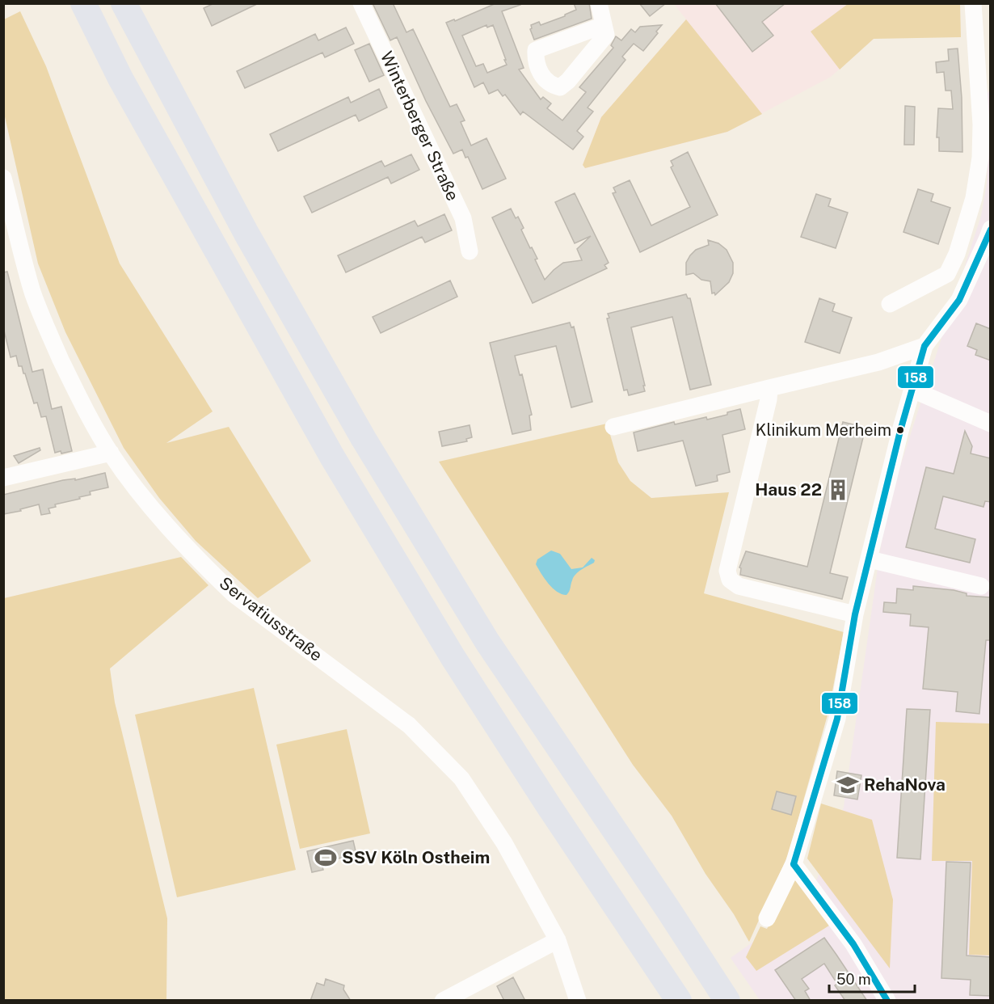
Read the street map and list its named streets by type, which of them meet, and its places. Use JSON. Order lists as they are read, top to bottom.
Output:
{
  "streets": {
    "street": ["Winterberger Straße", "Servatiusstraße"]
  },
  "places": {
    "other": ["Klinikum Merheim"],
    "building": ["Haus 22"],
    "school or university": ["RehaNova"],
    "sports": ["SSV Köln Ostheim"]
  },
  "lines": ["transit line 158"],
  "scale_bar": "50 m"
}
